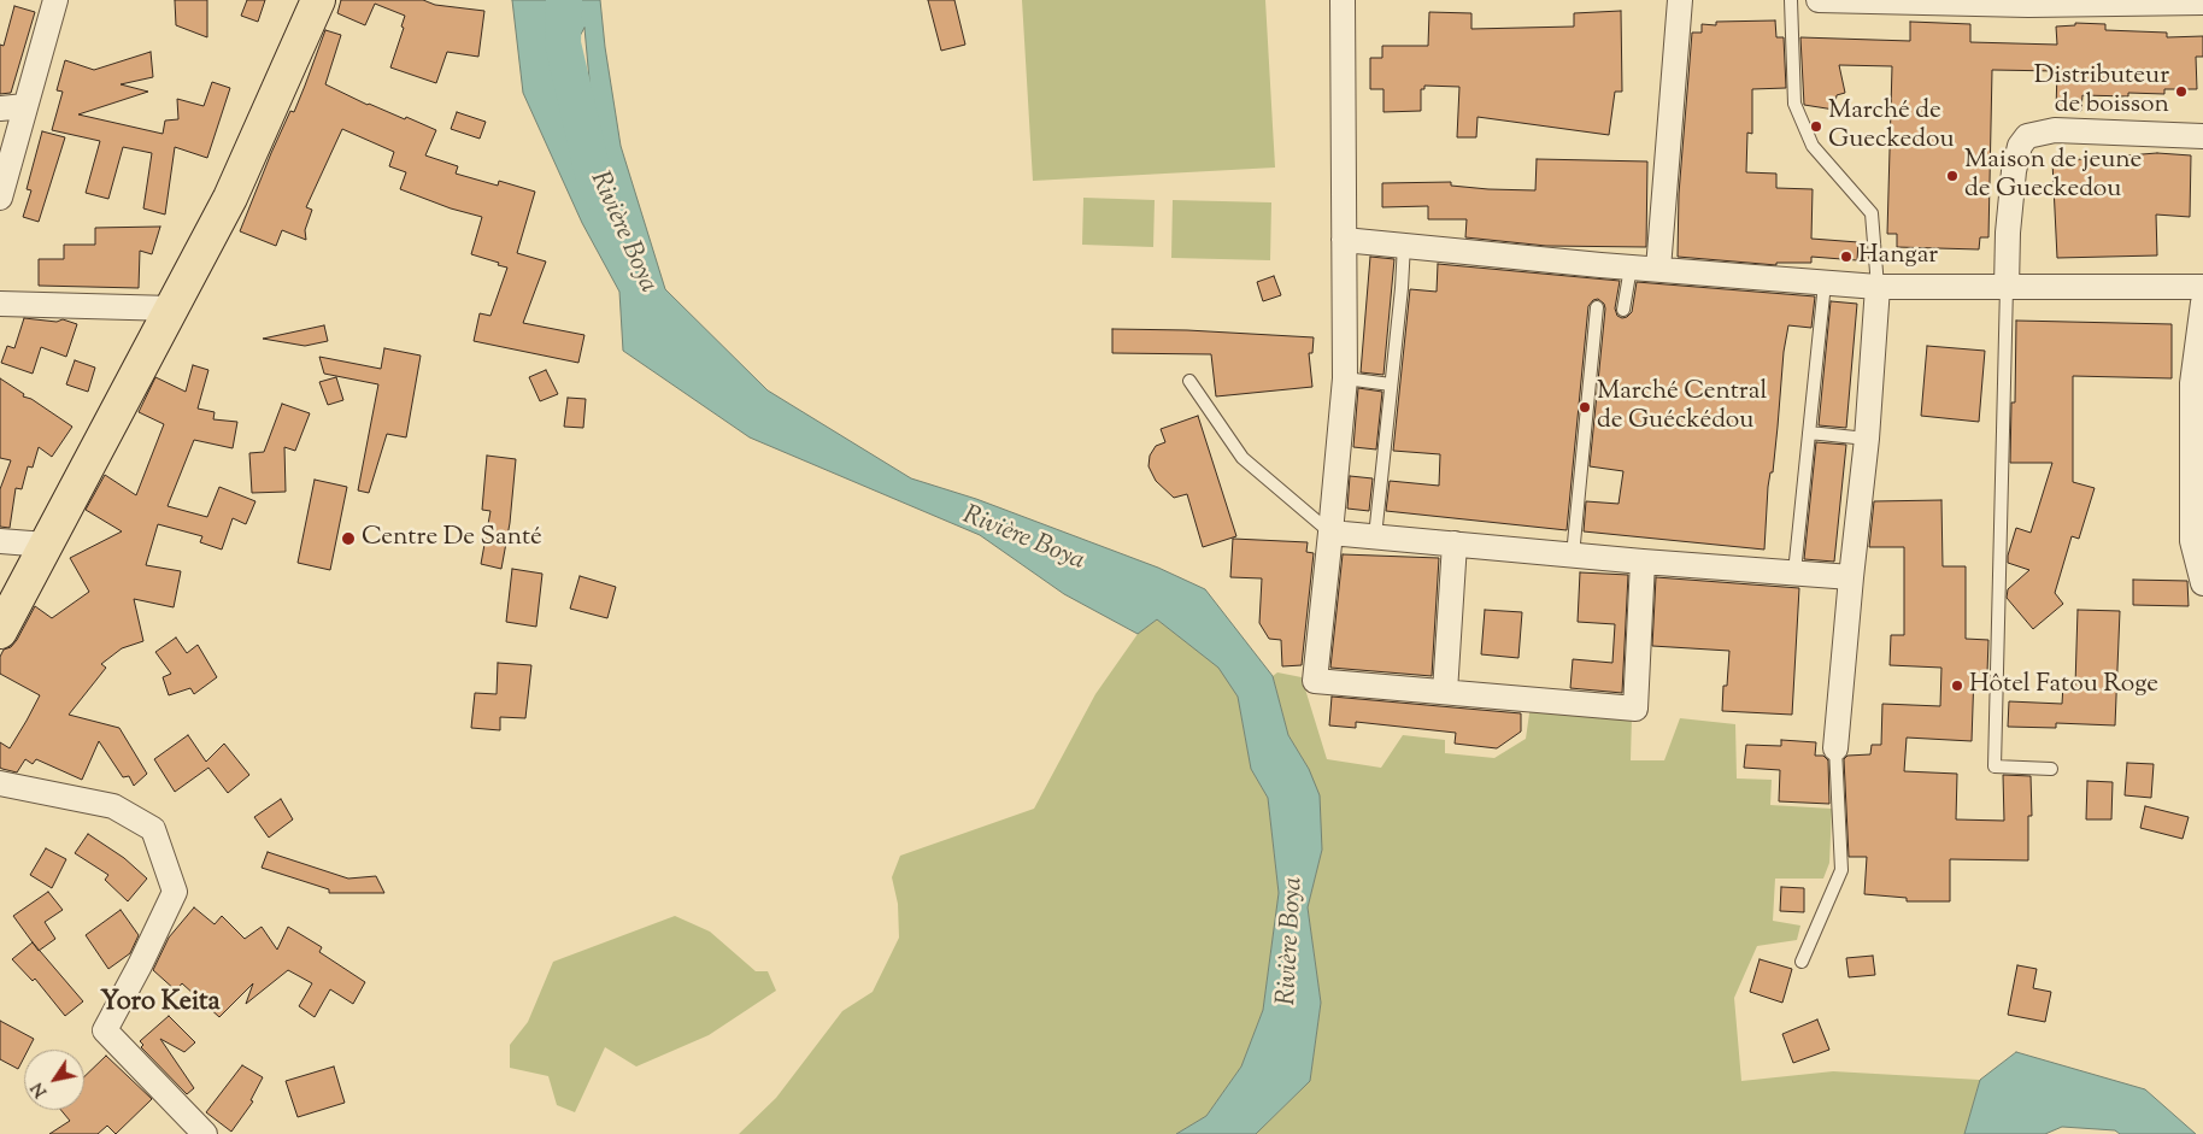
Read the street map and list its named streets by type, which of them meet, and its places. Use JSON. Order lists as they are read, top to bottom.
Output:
{
  "districts": ["Yoro Keita"],
  "water": ["Rivière Boya"],
  "places": [
    "Distributeur de boisson",
    "Marché de Gueckedou",
    "Maison de jeune de Gueckedou",
    "Hangar",
    "Marché Central de Guéckédou",
    "Centre De Santé",
    "Hôtel Fatou Roge"
  ],
  "north": "bottom left"
}
